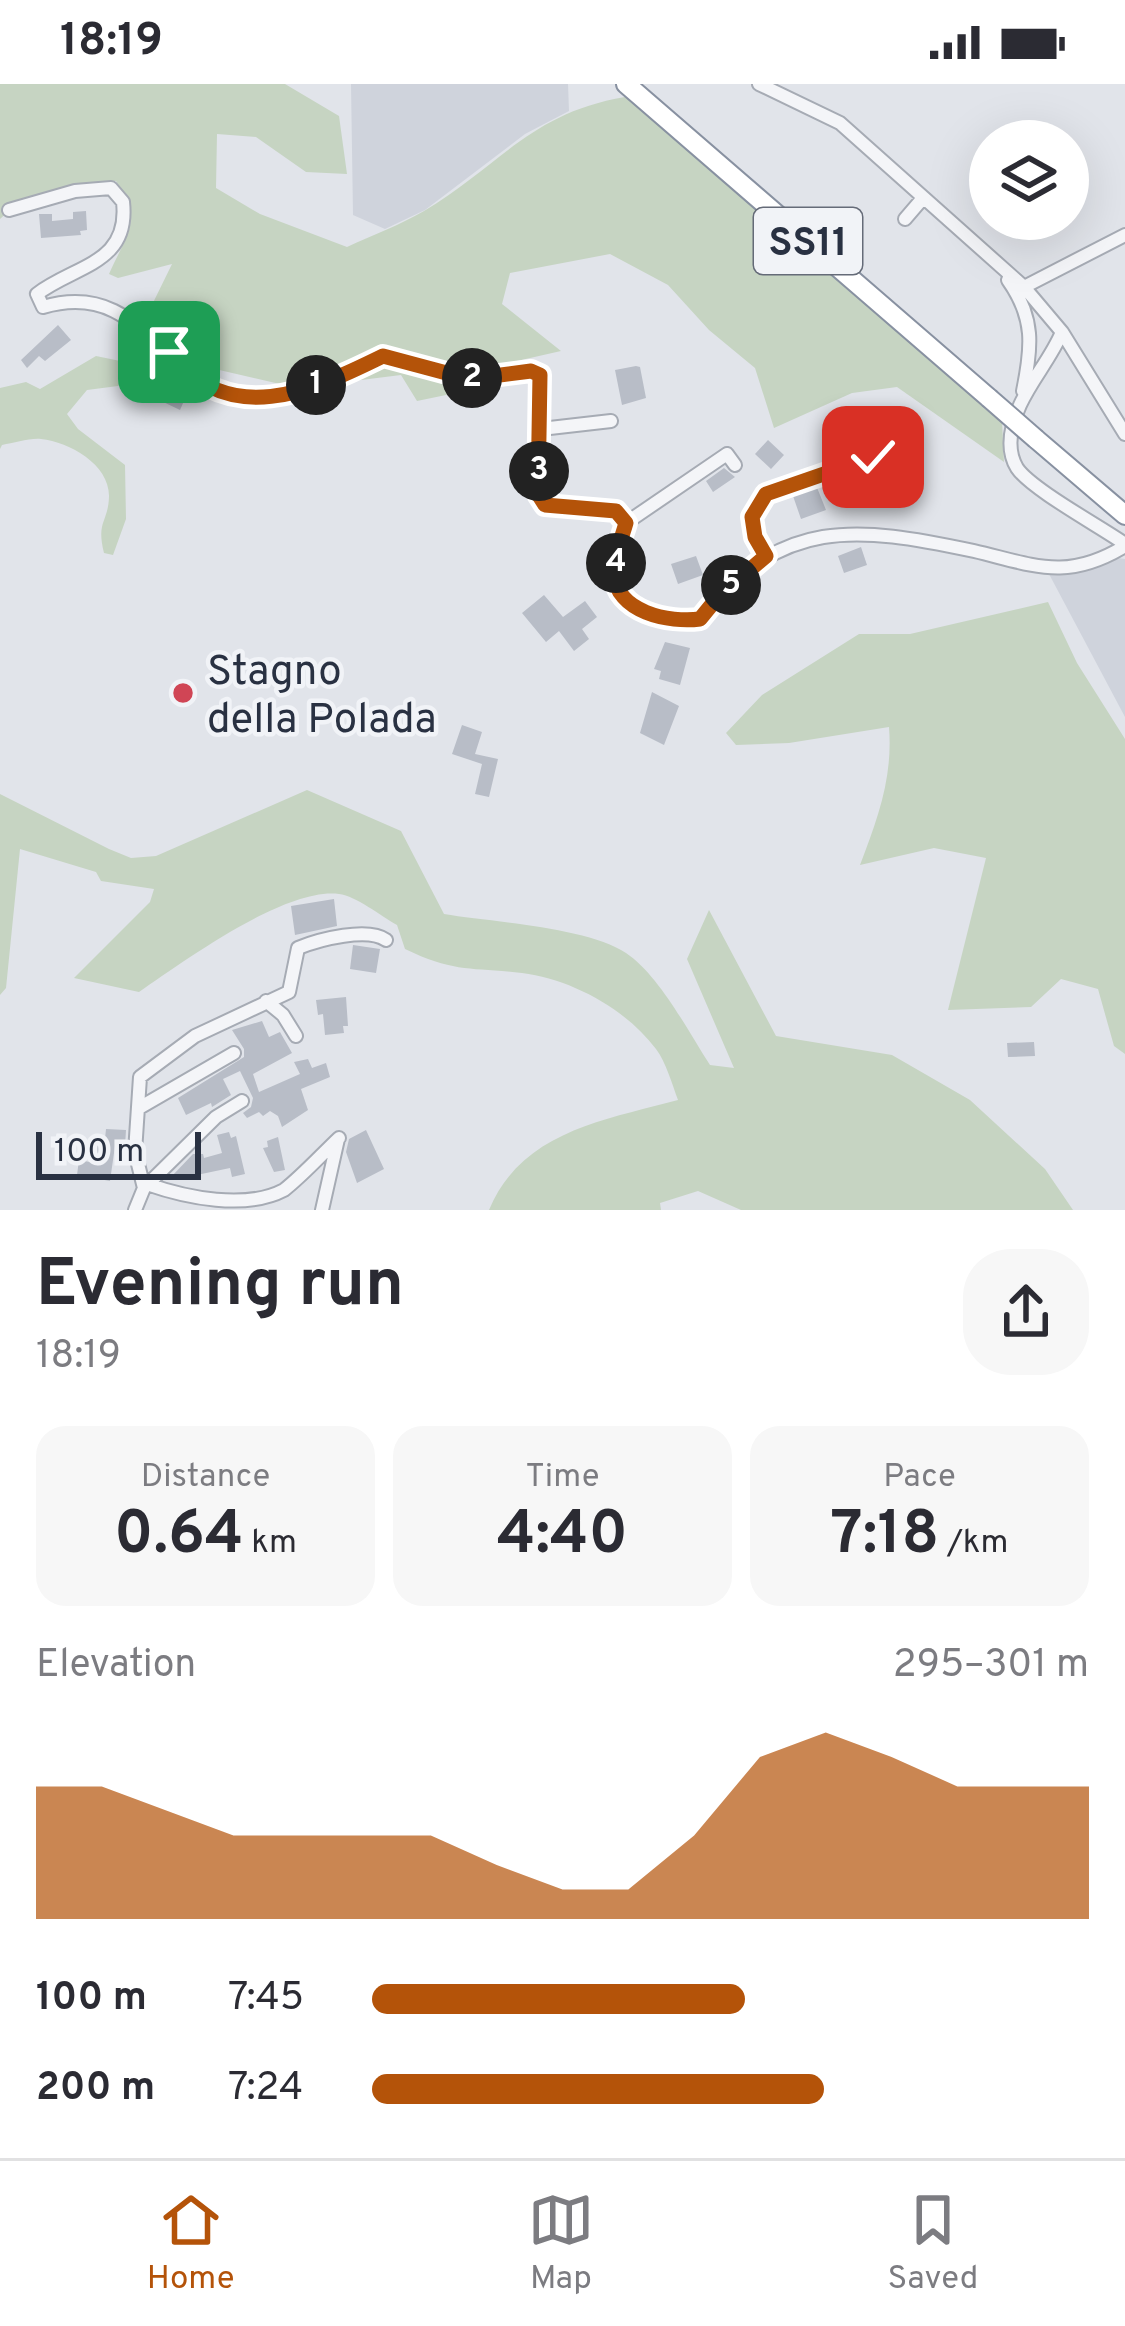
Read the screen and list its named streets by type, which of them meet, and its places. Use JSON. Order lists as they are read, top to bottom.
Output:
{
  "streets": {
    "highway": ["SS11"]
  },
  "places": ["Stagno della Polada"],
  "scale_bar": "100 m",
  "page": {
    "status": "18:19",
    "pins": [
      "2",
      "1",
      "3",
      "4",
      "5"
    ],
    "scale": "100 m",
    "heading": ["Evening run", "18:19"],
    "stats": [
      ["Distance", "0.64 km"],
      ["Time", "4:40"],
      ["Pace", "7:18 /km"]
    ],
    "chart": ["Elevation", "295–301 m"],
    "list": [
      {
        "name": "100 m",
        "note": "7:45"
      },
      {
        "name": "200 m",
        "note": "7:24"
      }
    ],
    "tabs": ["Home", "Map", "Saved"]
  }
}
